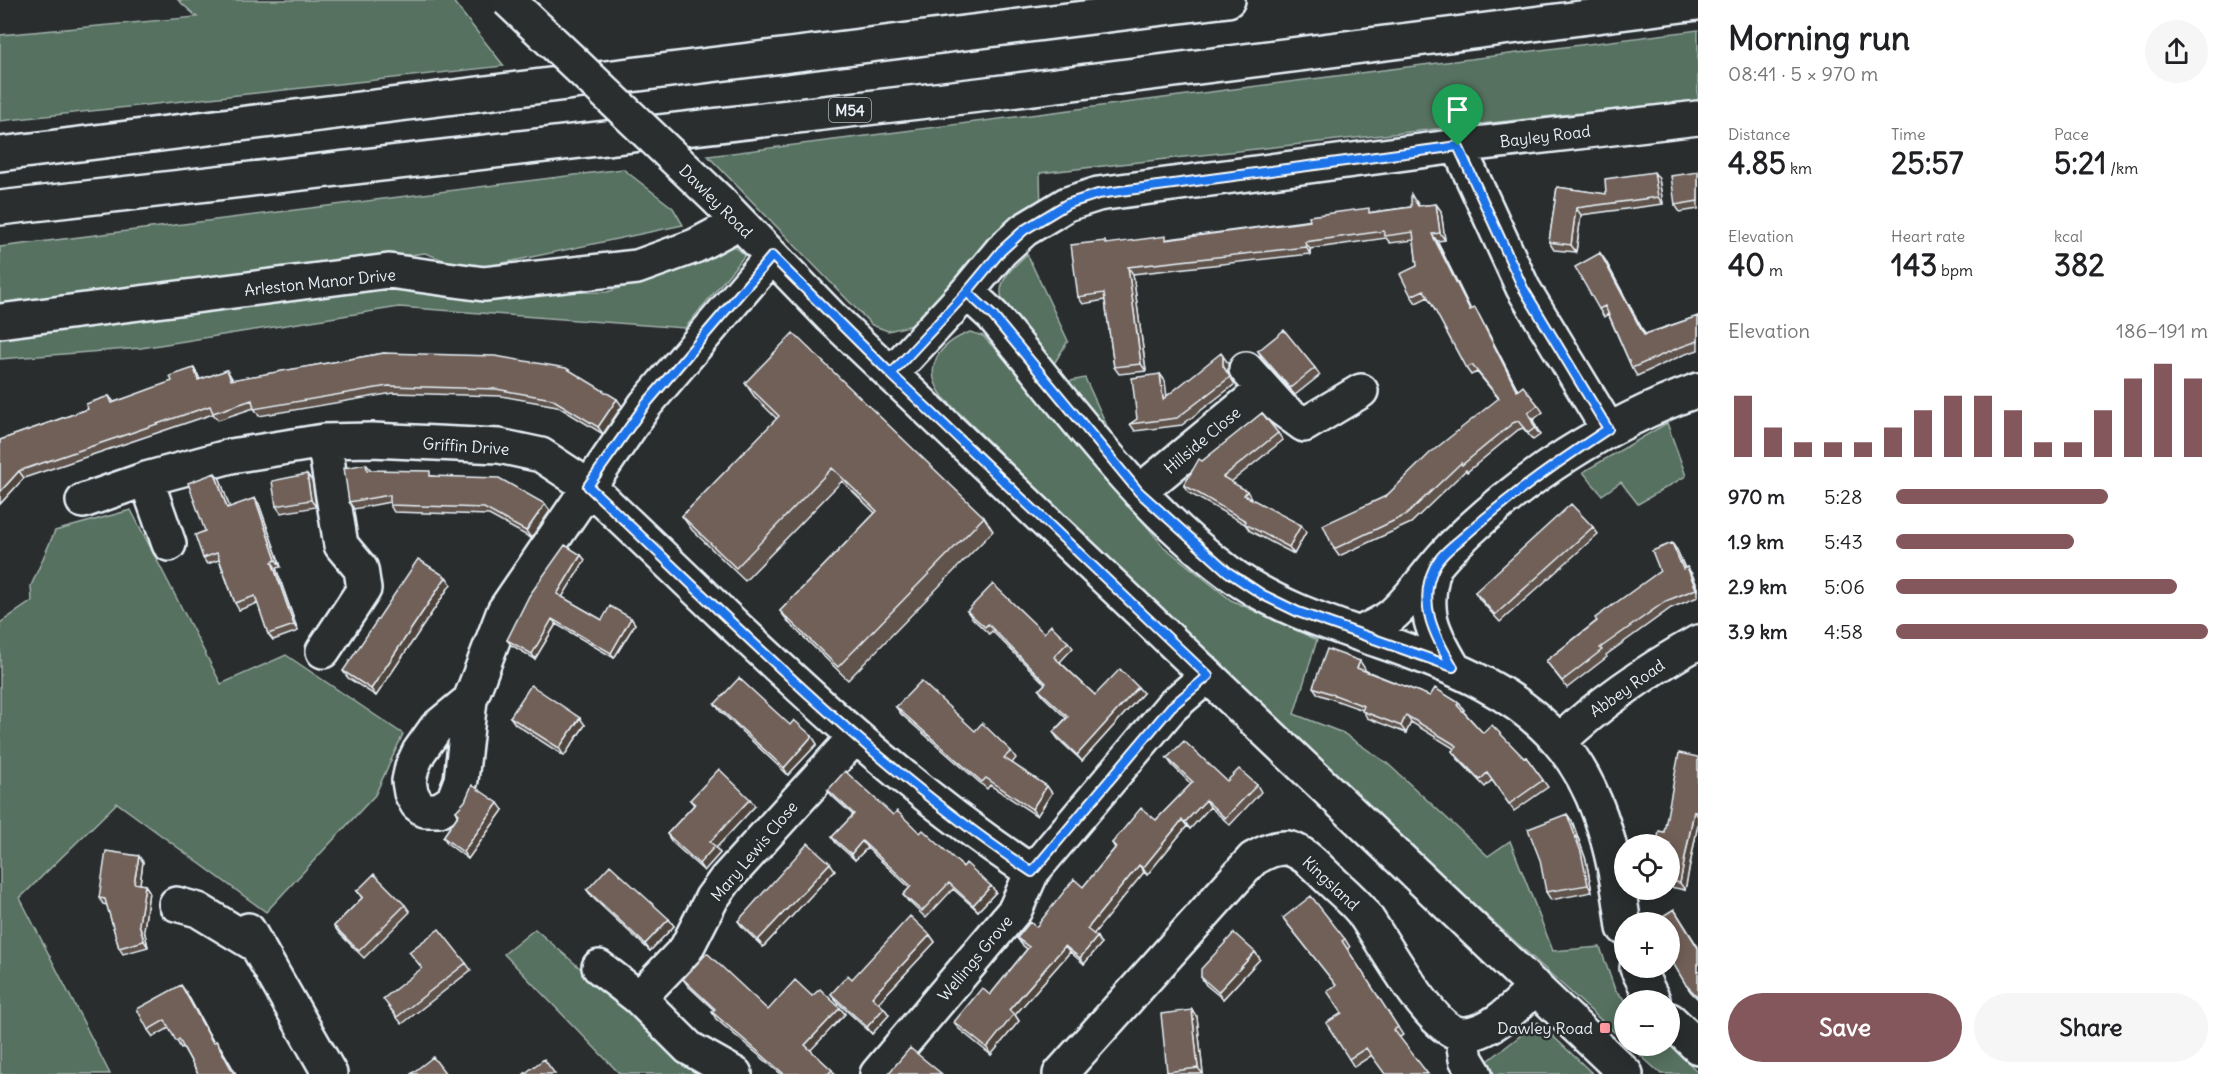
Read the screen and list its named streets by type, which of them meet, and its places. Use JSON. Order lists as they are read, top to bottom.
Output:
{
  "streets": {
    "main road": [
      "M54",
      "Bayley Road",
      "Dawley Road",
      "Arleston Manor Drive",
      "Hillside Close",
      "Griffin Drive",
      "Abbey Road",
      "Mary Lewis Close",
      "Kingsland",
      "Wellings Grove"
    ]
  },
  "crossings": [
    ["Bayley Road", "Dawley Road"],
    ["Dawley Road", "Arleston Manor Drive"],
    ["Dawley Road", "Wellings Grove"],
    ["Griffin Drive", "Mary Lewis Close"],
    ["Griffin Drive", "Wellings Grove"]
  ],
  "places": {
    "transit": ["Dawley Road"]
  },
  "page": {
    "heading": ["Morning run", "08:41 · 5 × 970 m"],
    "stats": [
      ["Distance", "4.85 km"],
      ["Time", "25:57"],
      ["Pace", "5:21 /km"],
      ["Elevation", "40 m"],
      ["Heart rate", "143 bpm"],
      ["kcal", "382"]
    ],
    "chart": ["Elevation", "186–191 m"],
    "list": [
      {
        "name": "970 m",
        "note": "5:28"
      },
      {
        "name": "1.9 km",
        "note": "5:43"
      },
      {
        "name": "2.9 km",
        "note": "5:06"
      },
      {
        "name": "3.9 km",
        "note": "4:58"
      }
    ],
    "map_buttons": ["+", "−"],
    "buttons": ["Save", "Share"]
  }
}
